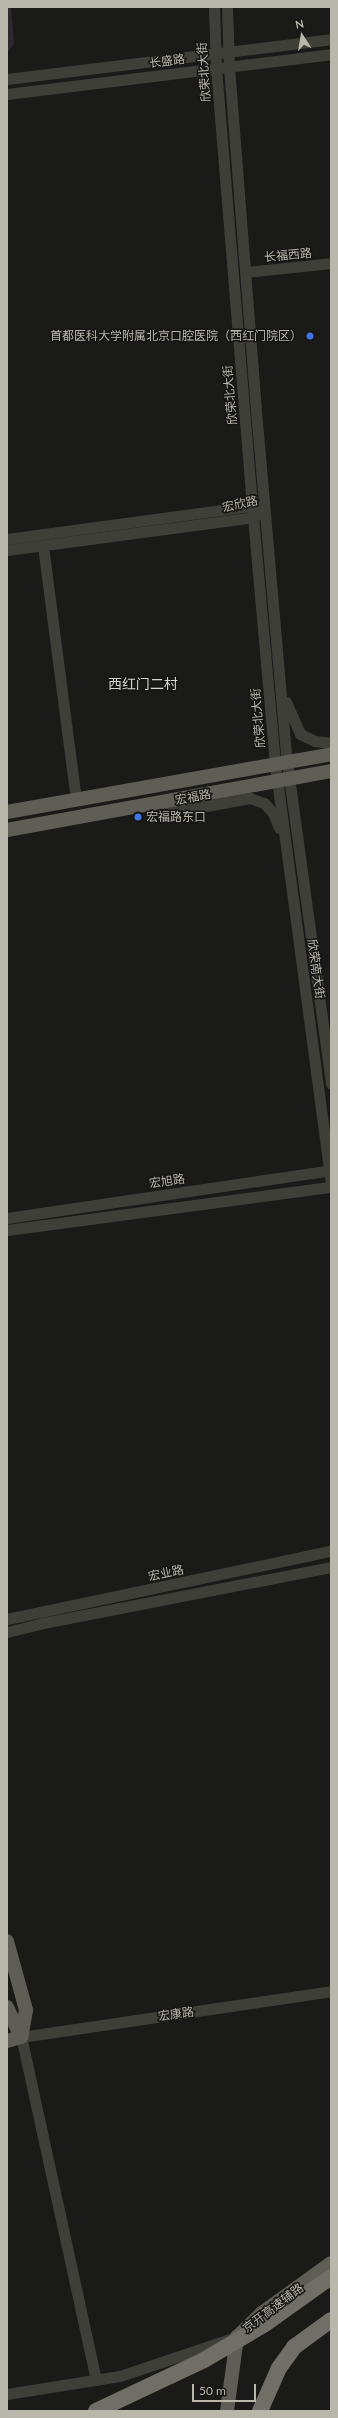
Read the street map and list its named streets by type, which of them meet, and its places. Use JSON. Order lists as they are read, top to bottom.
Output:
{
  "streets": {
    "main road": ["宏福路", "宏康路", "京开高速辅路"],
    "street": [
      "长盛路",
      "欣荣北大街",
      "长福西路",
      "宏欣路",
      "欣荣南大街",
      "宏旭路",
      "宏业路"
    ]
  },
  "crossings": [
    ["长盛路", "欣荣北大街"],
    ["欣荣北大街", "长福西路"],
    ["欣荣北大街", "宏欣路"],
    ["欣荣北大街", "宏福路"],
    ["欣荣北大街", "欣荣南大街"],
    ["宏福路", "欣荣南大街"],
    ["欣荣南大街", "宏旭路"]
  ],
  "districts": ["西红门二村"],
  "places": ["首都医科大学附属北京口腔医院（西红门院区）", "宏福路东口"],
  "scale_bar": "50 m",
  "north": "top"
}
